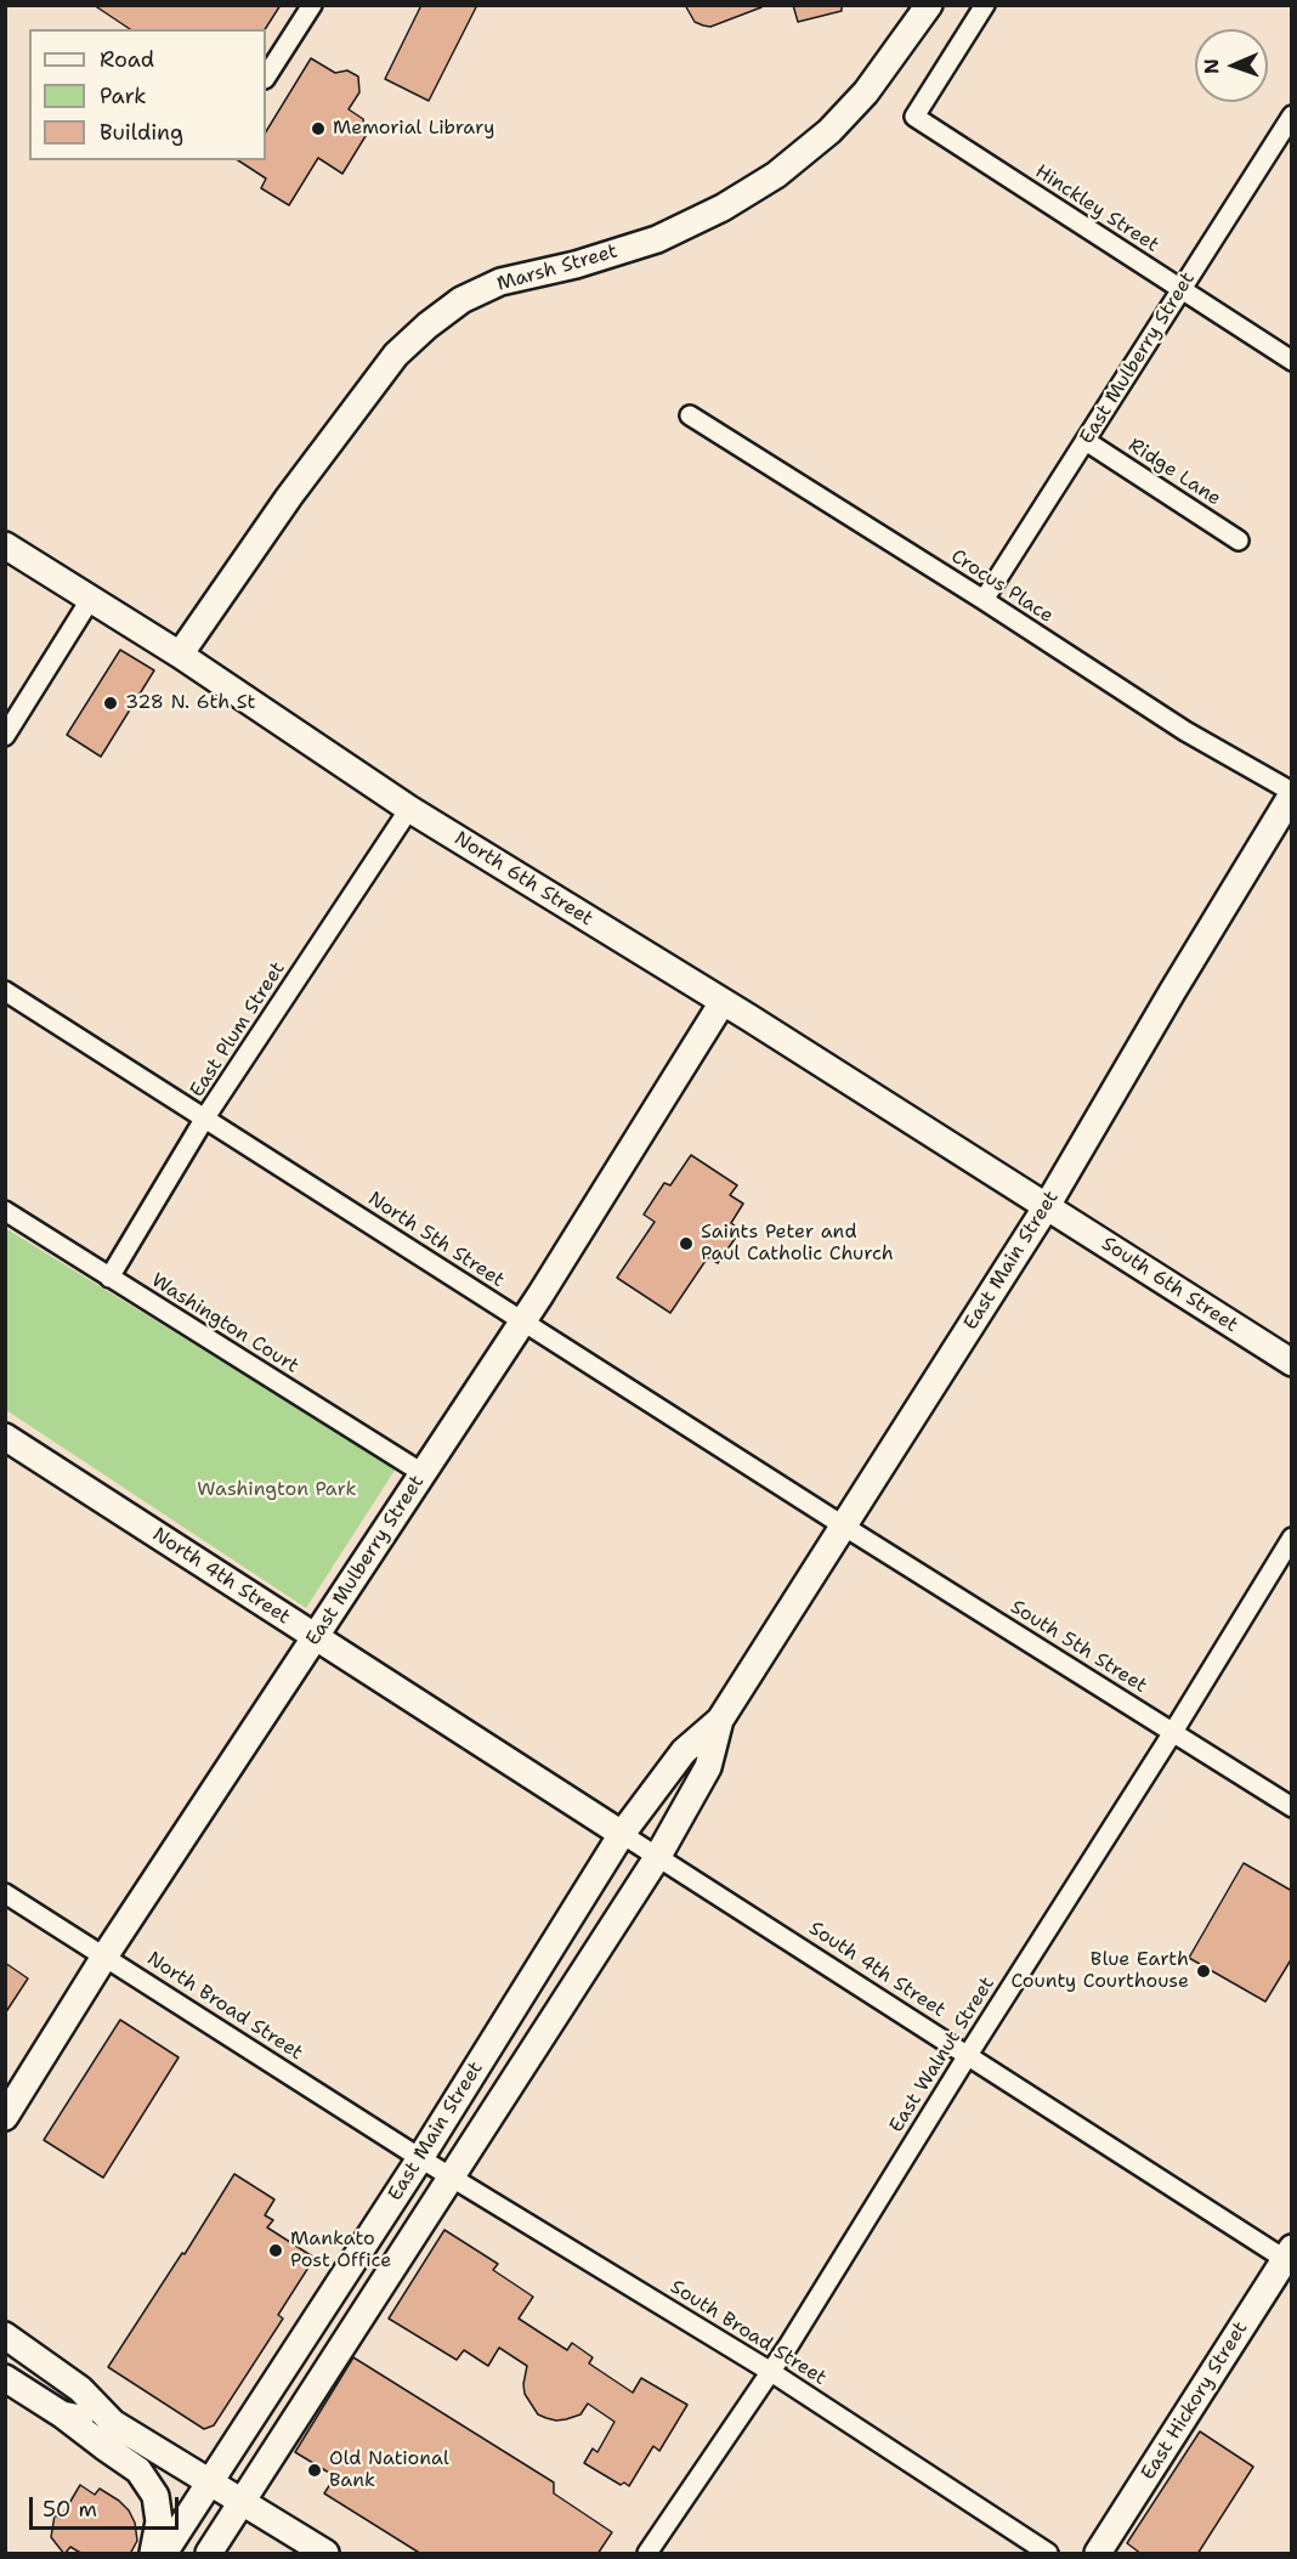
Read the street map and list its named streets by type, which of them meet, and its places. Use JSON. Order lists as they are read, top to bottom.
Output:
{
  "streets": {
    "street": [
      "Hinckley Street",
      "Marsh Street",
      "East Mulberry Street",
      "Ridge Lane",
      "Crocus Place",
      "North 6th Street",
      "East Plum Street",
      "North 5th Street",
      "East Main Street",
      "South 6th Street",
      "Washington Court",
      "North 4th Street",
      "South 5th Street",
      "South 4th Street",
      "North Broad Street",
      "East Walnut Street",
      "South Broad Street",
      "East Hickory Street"
    ]
  },
  "crossings": [
    ["Hinckley Street", "East Mulberry Street"],
    ["Marsh Street", "North 6th Street"],
    ["East Mulberry Street", "Ridge Lane"],
    ["East Mulberry Street", "Crocus Place"],
    ["East Mulberry Street", "North 6th Street"],
    ["East Mulberry Street", "North 5th Street"],
    ["East Mulberry Street", "Washington Court"],
    ["East Mulberry Street", "North 4th Street"],
    ["East Mulberry Street", "North Broad Street"],
    ["Crocus Place", "East Main Street"],
    ["North 6th Street", "East Plum Street"],
    ["North 6th Street", "East Main Street"],
    ["North 6th Street", "South 6th Street"],
    ["East Plum Street", "North 5th Street"],
    ["East Plum Street", "Washington Court"],
    ["North 5th Street", "East Main Street"],
    ["North 5th Street", "South 5th Street"],
    ["East Main Street", "South 6th Street"],
    ["East Main Street", "North 4th Street"],
    ["East Main Street", "South 5th Street"],
    ["East Main Street", "South 4th Street"],
    ["East Main Street", "North Broad Street"],
    ["East Main Street", "South Broad Street"],
    ["North 4th Street", "South 4th Street"],
    ["South 5th Street", "East Walnut Street"],
    ["South 4th Street", "East Walnut Street"],
    ["South 4th Street", "East Hickory Street"],
    ["North Broad Street", "South Broad Street"],
    ["East Walnut Street", "South Broad Street"]
  ],
  "parks": ["Washington Park"],
  "places": [
    "Memorial Library",
    "328 N. 6th St",
    "Saints Peter and Paul Catholic Church",
    "Blue Earth County Courthouse",
    "Mankato Post Office",
    "Old National Bank"
  ],
  "legend": ["Road", "Park", "Building"],
  "scale_bar": "50 m",
  "north": "left"
}
